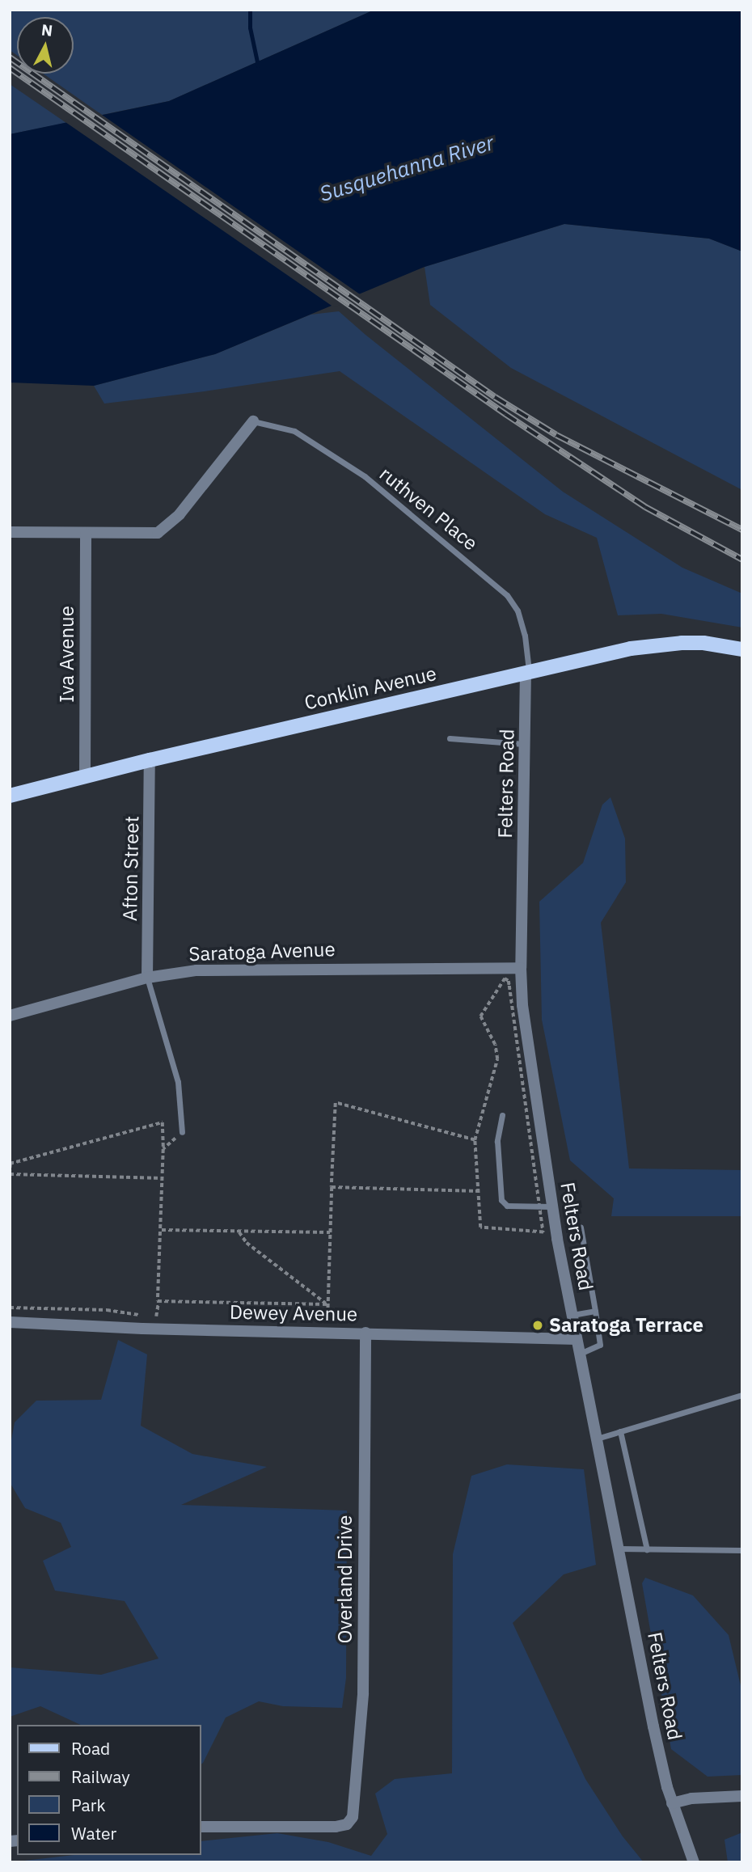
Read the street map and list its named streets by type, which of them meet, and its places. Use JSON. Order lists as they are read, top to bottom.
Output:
{
  "streets": {
    "main road": ["Conklin Avenue"],
    "street": [
      "Iva Avenue",
      "Felters Road",
      "Afton Street",
      "Saratoga Avenue",
      "Dewey Avenue",
      "Overland Drive"
    ],
    "lane": ["ruthven Place"]
  },
  "crossings": [
    ["ruthven Place", "Conklin Avenue"],
    ["ruthven Place", "Felters Road"],
    ["Iva Avenue", "Conklin Avenue"],
    ["Conklin Avenue", "Felters Road"],
    ["Conklin Avenue", "Afton Street"],
    ["Felters Road", "Saratoga Avenue"],
    ["Felters Road", "Dewey Avenue"],
    ["Afton Street", "Saratoga Avenue"],
    ["Dewey Avenue", "Overland Drive"]
  ],
  "water": ["Susquehanna River"],
  "places": ["Saratoga Terrace"],
  "legend": [
    "Road",
    "Railway",
    "Park",
    "Water"
  ],
  "north": "top"
}
